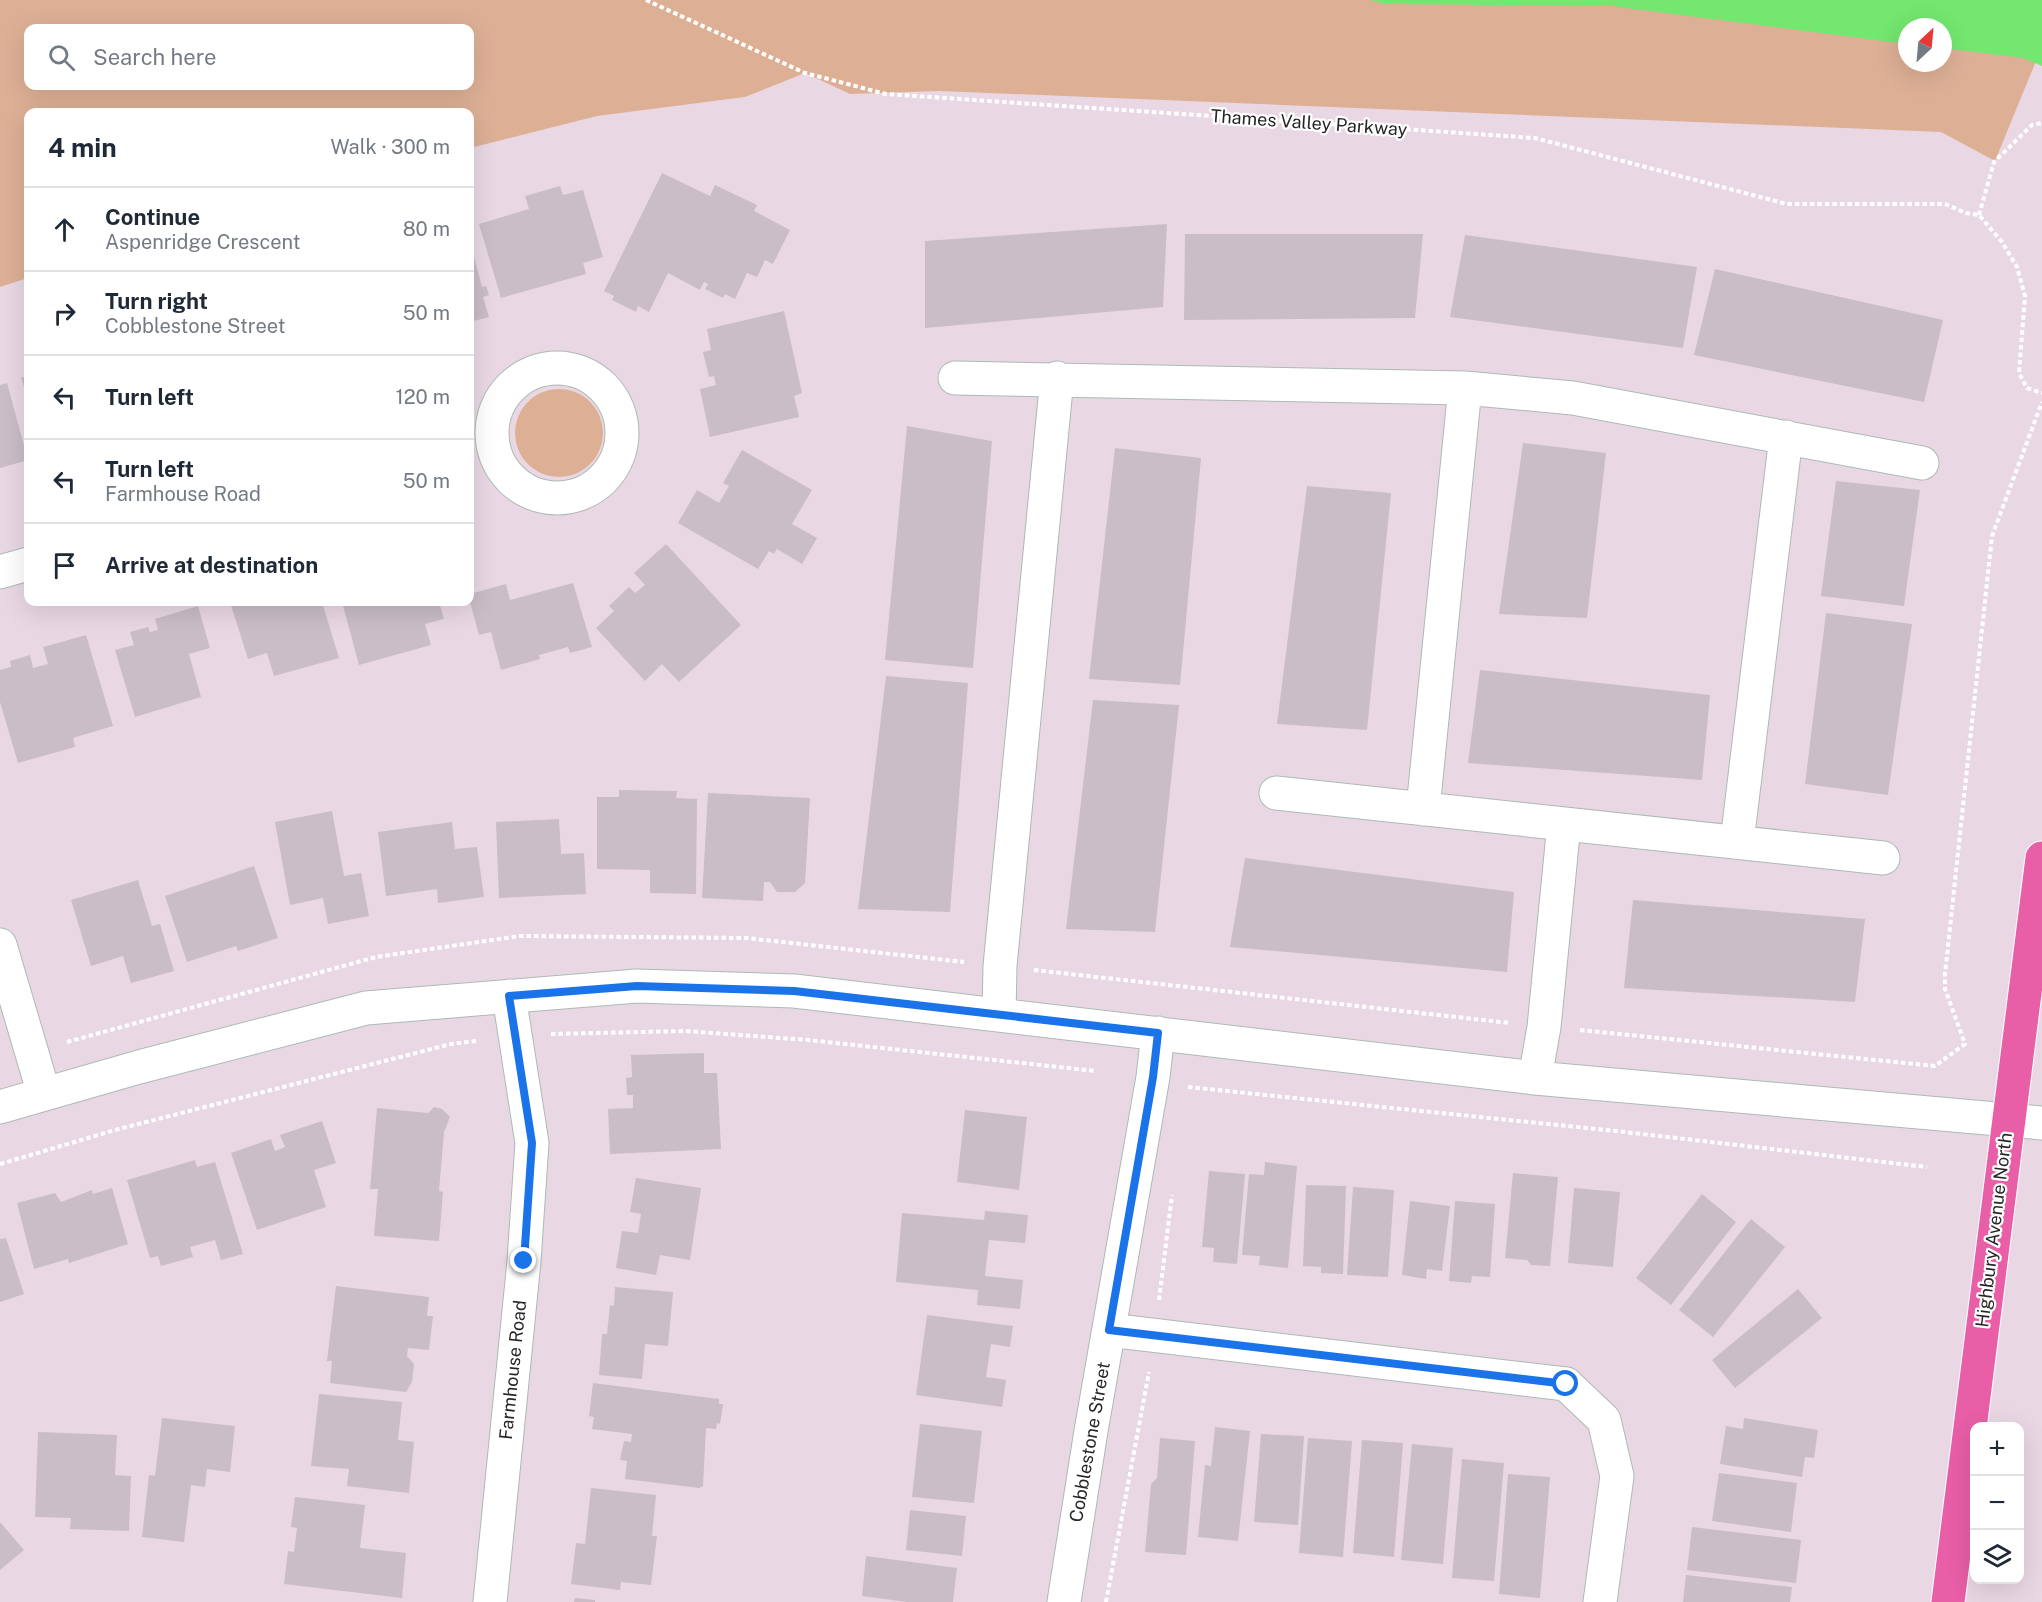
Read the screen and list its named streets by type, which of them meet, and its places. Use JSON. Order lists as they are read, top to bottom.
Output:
{
  "streets": {
    "main road": ["Highbury Avenue North"],
    "street": ["Farmhouse Road", "Cobblestone Street"],
    "path": ["Thames Valley Parkway"]
  },
  "north": "top right",
  "page": {
    "search": "Search here",
    "heading": ["4 min", "Walk · 300 m"],
    "list": [
      ["Continue", "Aspenridge Crescent", "80 m"],
      ["Turn right", "Cobblestone Street", "50 m"],
      ["Turn left", "120 m"],
      ["Turn left", "Farmhouse Road", "50 m"],
      "Arrive at destination"
    ],
    "map_buttons": ["+", "−"]
  }
}
